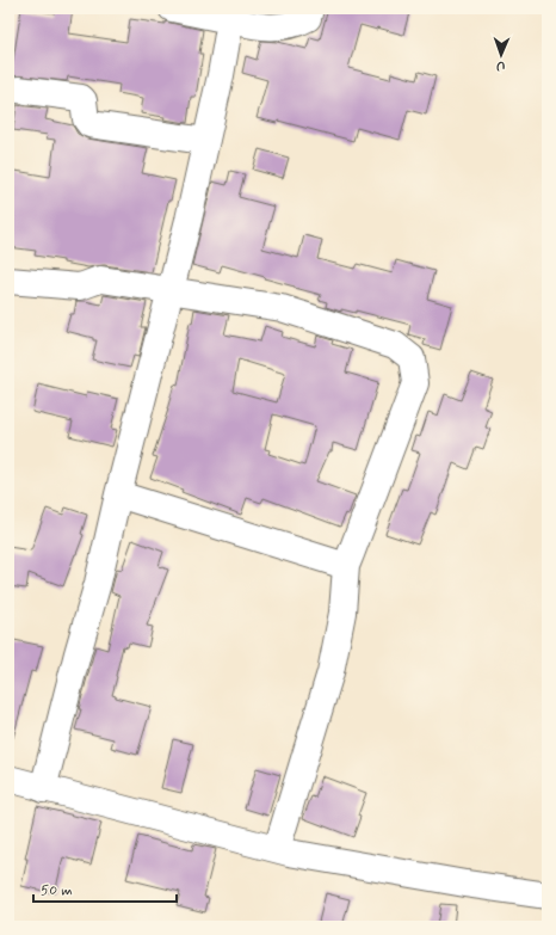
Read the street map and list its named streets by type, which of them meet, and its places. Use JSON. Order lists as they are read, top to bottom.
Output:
{
  "scale_bar": "50 m",
  "north": "bottom"
}
